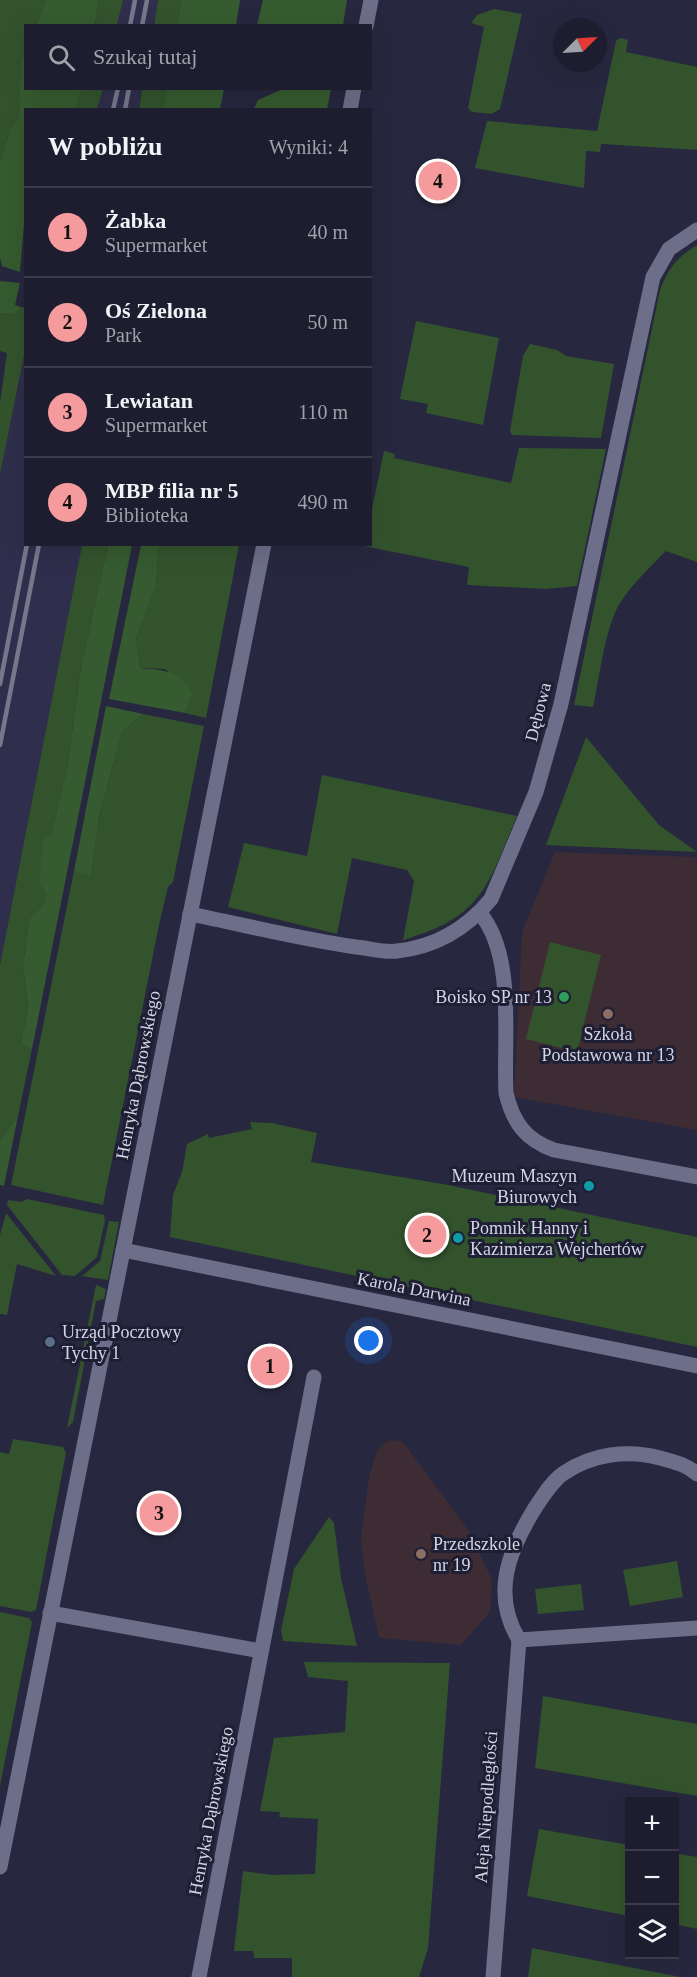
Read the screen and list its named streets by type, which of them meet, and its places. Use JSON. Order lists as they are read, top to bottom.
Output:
{
  "streets": {
    "street": [
      "Dębowa",
      "Henryka Dąbrowskiego",
      "Karola Darwina",
      "Aleja Niepodległości"
    ]
  },
  "crossings": [
    ["Dębowa", "Henryka Dąbrowskiego"],
    ["Henryka Dąbrowskiego", "Karola Darwina"]
  ],
  "places": [
    "Boisko SP nr 13",
    "Szkoła Podstawowa nr 13",
    "Muzeum Maszyn Biurowych",
    "Pomnik Hanny i Kazimierza Wejchertów",
    "Urząd Pocztowy Tychy 1",
    "Przedszkole nr 19"
  ],
  "north": "top right",
  "page": {
    "search": "Szukaj tutaj",
    "heading": ["W pobliżu", "Wyniki: 4"],
    "pins": [
      "4",
      "2",
      "1",
      "3"
    ],
    "list": [
      {
        "mark": "1",
        "name": "Żabka",
        "note": "Supermarket",
        "value": "40 m"
      },
      {
        "mark": "2",
        "name": "Oś Zielona",
        "note": "Park",
        "value": "50 m"
      },
      {
        "mark": "3",
        "name": "Lewiatan",
        "note": "Supermarket",
        "value": "110 m"
      },
      {
        "mark": "4",
        "name": "MBP filia nr 5",
        "note": "Biblioteka",
        "value": "490 m"
      }
    ],
    "map_buttons": ["+", "−"]
  }
}
